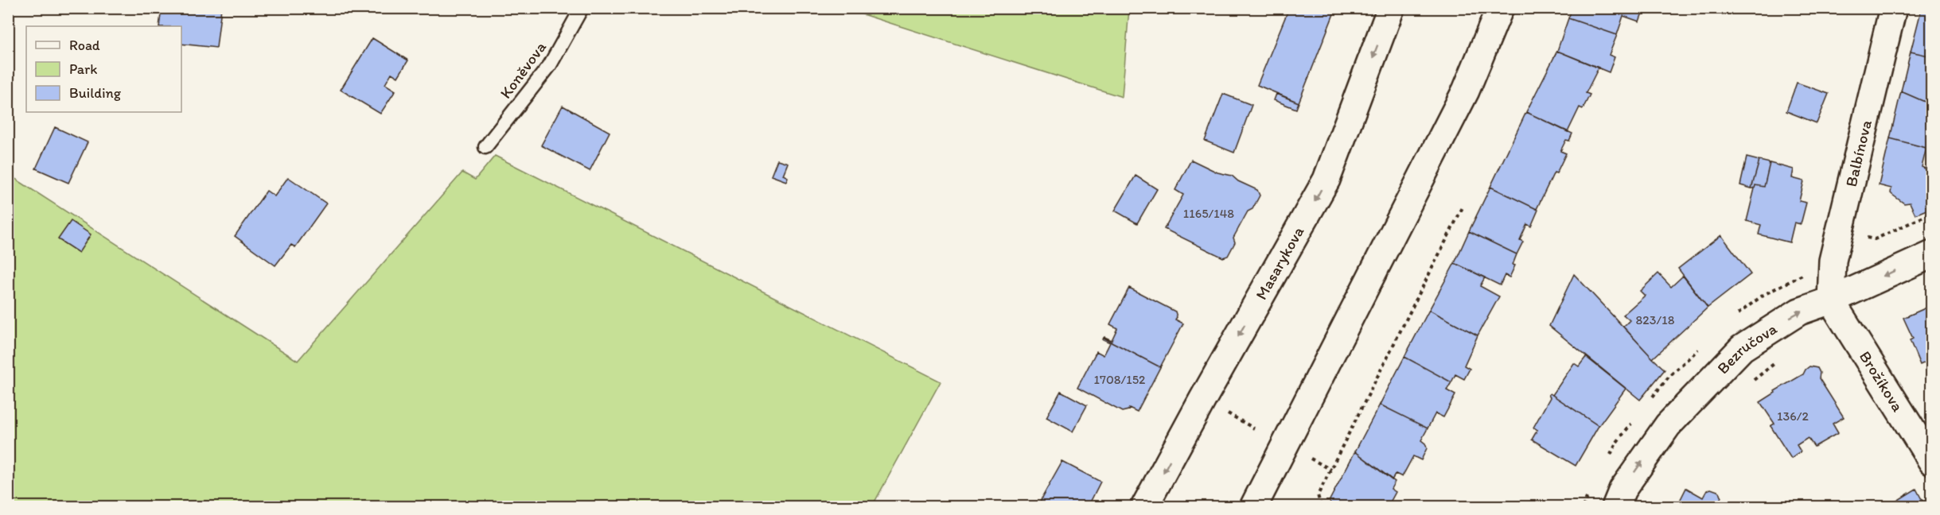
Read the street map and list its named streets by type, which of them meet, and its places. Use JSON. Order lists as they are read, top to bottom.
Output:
{
  "streets": {
    "street": [
      "Balbínova",
      "Masarykova",
      "Bezručova",
      "Brožíkova"
    ],
    "lane": ["Koněvova"]
  },
  "crossings": [
    ["Balbínova", "Bezručova"],
    ["Balbínova", "Brožíkova"],
    ["Bezručova", "Brožíkova"]
  ],
  "house_numbers": [
    "1165/148",
    "823/18",
    "1708/152",
    "136/2"
  ],
  "legend": ["Road", "Park", "Building"]
}
